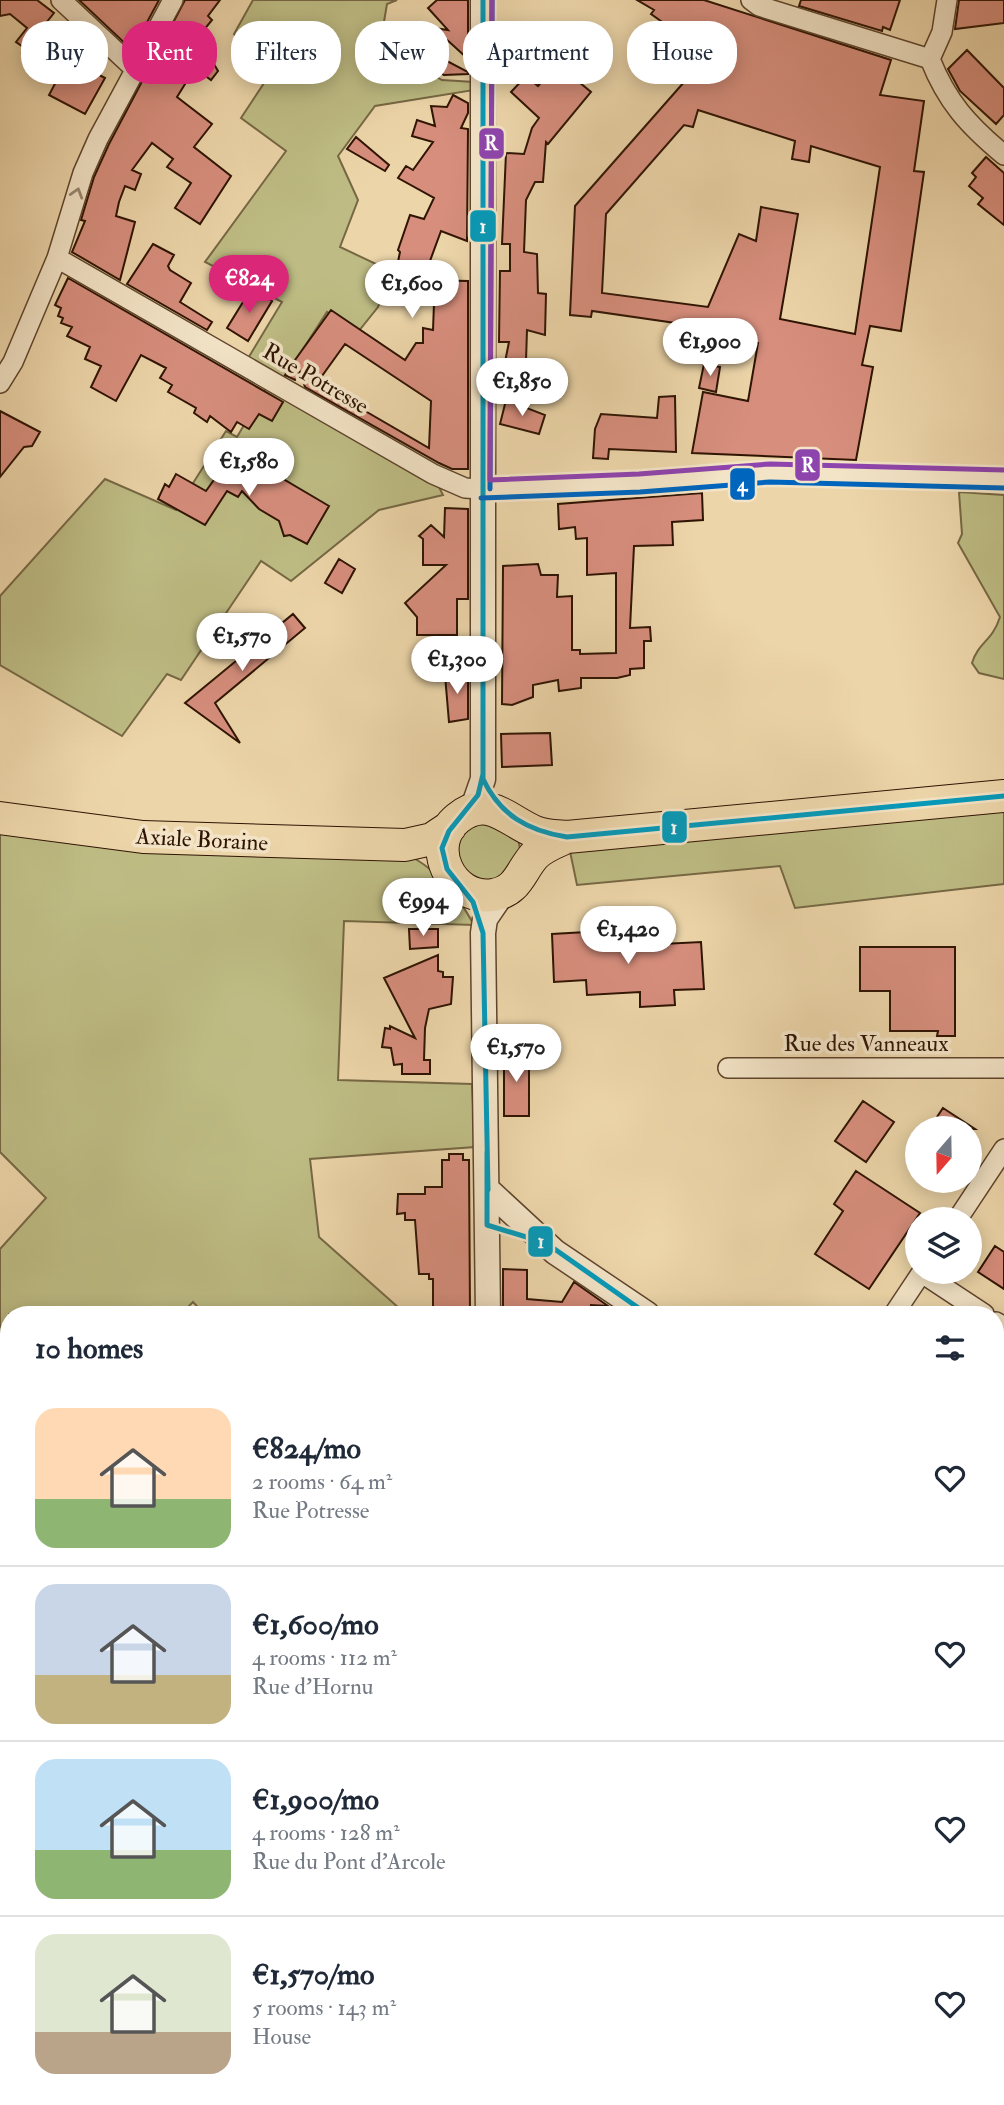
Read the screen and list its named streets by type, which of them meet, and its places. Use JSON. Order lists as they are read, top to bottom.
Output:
{
  "streets": {
    "main road": ["Axiale Boraine"],
    "street": ["Rue Potresse", "Rue des Vanneaux"]
  },
  "lines": ["transit line 1", "transit line 4", "transit line R"],
  "north": "bottom",
  "page": {
    "chip": [
      "Buy",
      "Rent",
      "Filters",
      "New",
      "Apartment",
      "House"
    ],
    "price": [
      "€824",
      "€1,600",
      "€1,900",
      "€1,850",
      "€1,580",
      "€1,570",
      "€1,300",
      "€994",
      "€1,420",
      "€1,570"
    ],
    "heading": "10 homes",
    "list": [
      {
        "name": "€824/mo",
        "note": "2 rooms · 64 m² · Rue Potresse"
      },
      {
        "name": "€1,600/mo",
        "note": "4 rooms · 112 m² · Rue d'Hornu"
      },
      {
        "name": "€1,900/mo",
        "note": "4 rooms · 128 m² · Rue du Pont d'Arcole"
      },
      {
        "name": "€1,570/mo",
        "note": "5 rooms · 143 m² · House"
      }
    ]
  }
}
